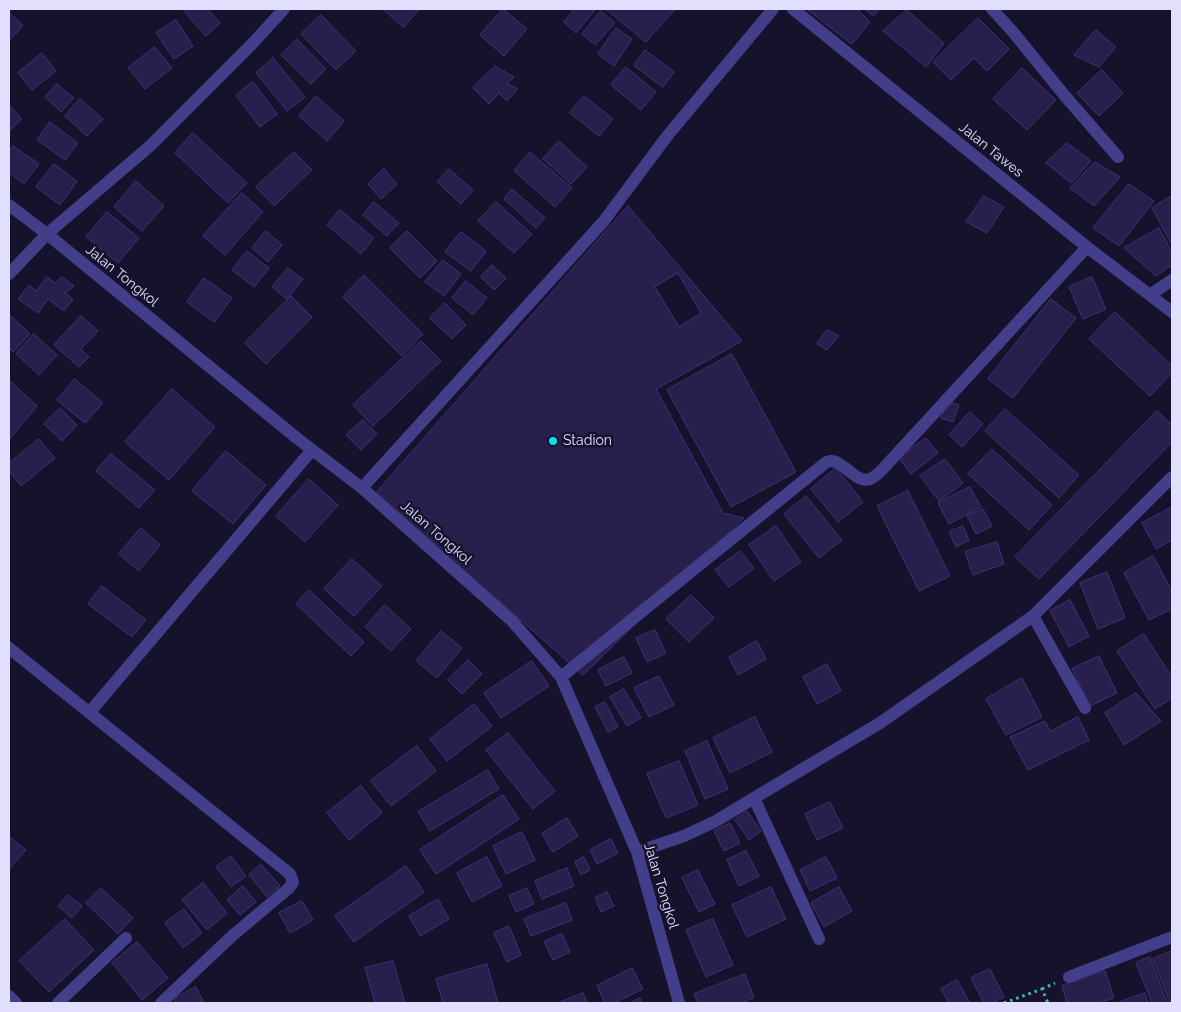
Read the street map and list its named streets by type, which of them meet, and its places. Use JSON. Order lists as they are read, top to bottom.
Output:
{
  "streets": {
    "street": ["Jalan Tawes", "Jalan Tongkol"]
  },
  "places": ["Stadion"]
}
